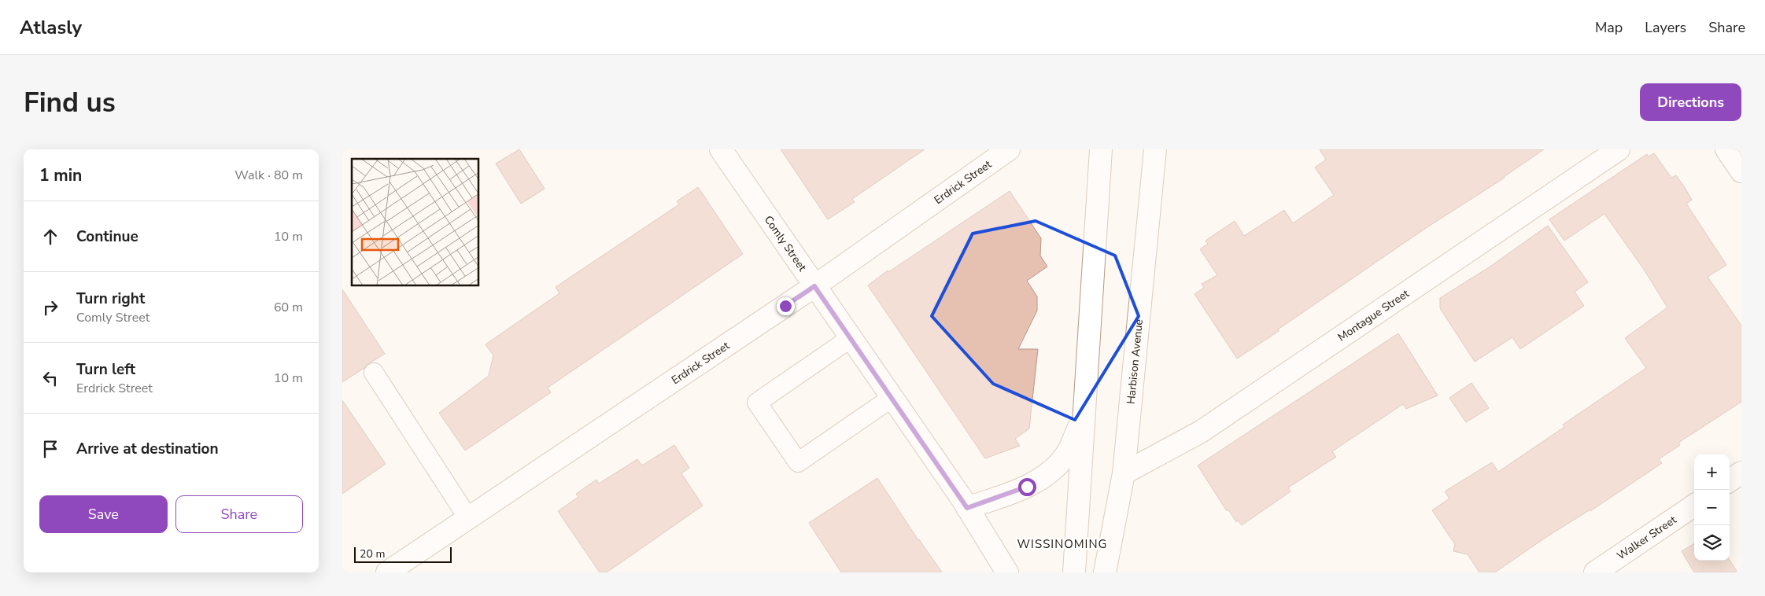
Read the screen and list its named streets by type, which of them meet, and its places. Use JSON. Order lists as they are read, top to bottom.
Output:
{
  "streets": {
    "street": [
      "Erdrick Street",
      "Comly Street",
      "Montague Street",
      "Harbison Avenue",
      "Walker Street"
    ]
  },
  "crossings": [
    ["Erdrick Street", "Comly Street"],
    ["Montague Street", "Harbison Avenue"]
  ],
  "districts": ["WISSINOMING"],
  "scale_bar": "20 m",
  "page": {
    "header": "Atlasly",
    "nav": ["Map", "Layers", "Share"],
    "buttons": [
      "Directions",
      ["Save", "Share"]
    ],
    "title": "Find us",
    "heading": ["1 min", "Walk · 80 m"],
    "list": [
      ["Continue", "10 m"],
      ["Turn right", "Comly Street", "60 m"],
      ["Turn left", "Erdrick Street", "10 m"],
      "Arrive at destination"
    ],
    "map_buttons": ["+", "−"],
    "scale": "20 m"
  }
}
